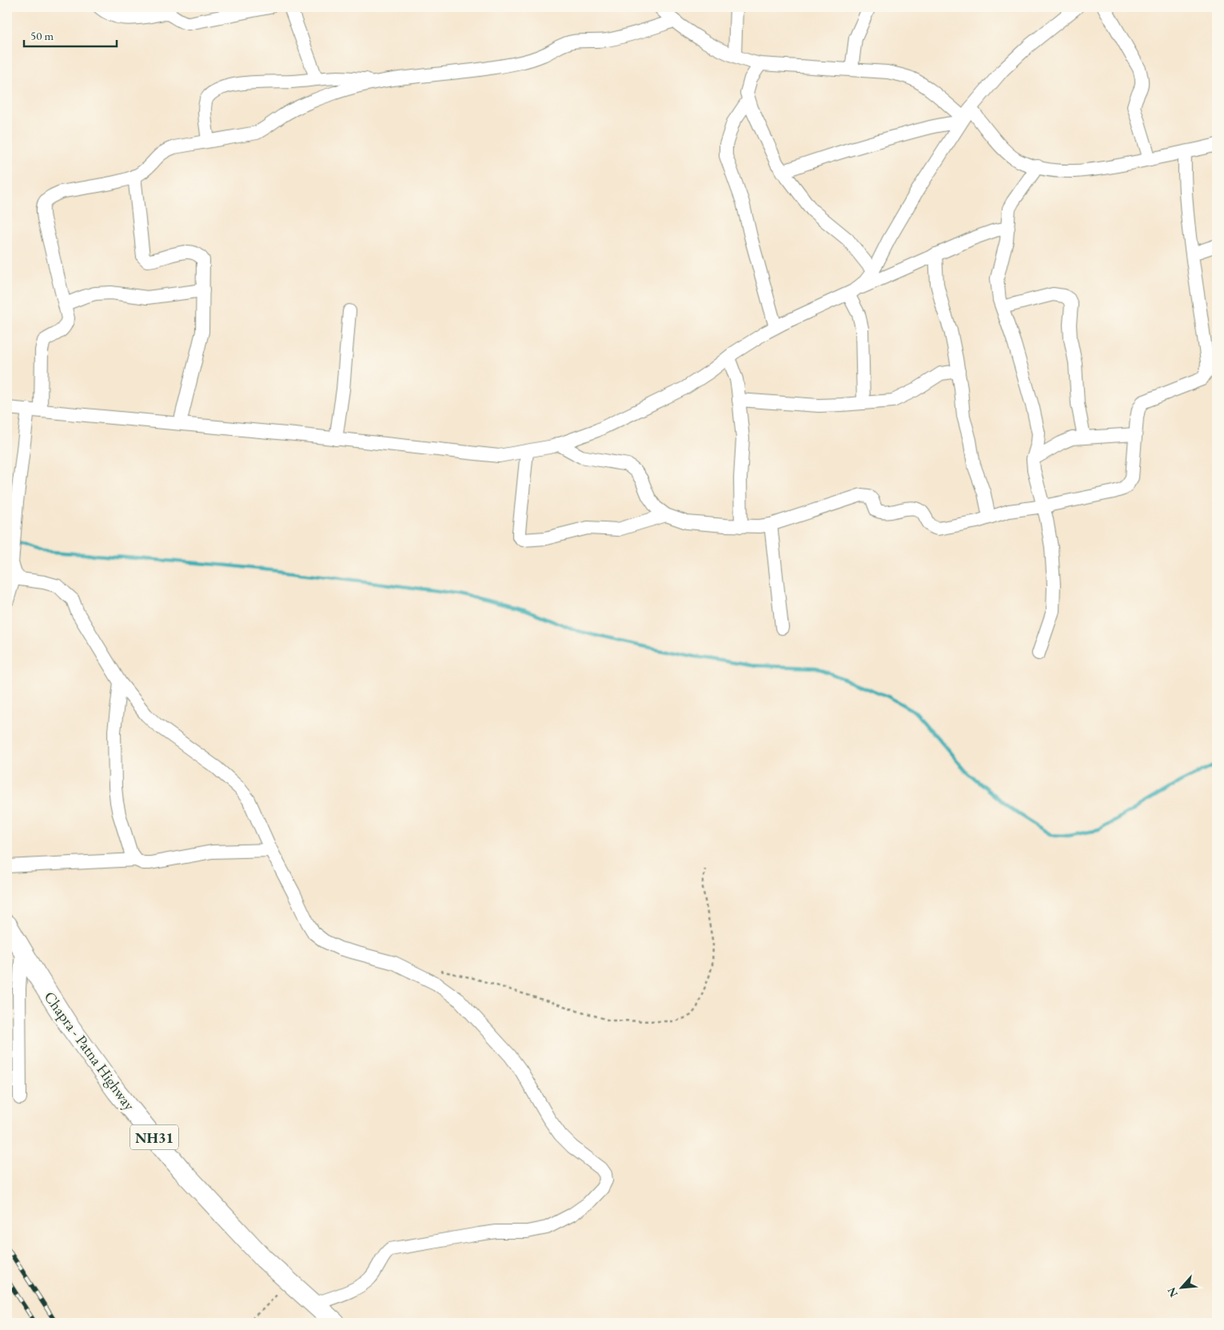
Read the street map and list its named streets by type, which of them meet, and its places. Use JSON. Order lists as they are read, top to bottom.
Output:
{
  "streets": {
    "highway": ["Chapra - Patna Highway", "NH31"]
  },
  "scale_bar": "50 m",
  "north": "bottom left"
}
